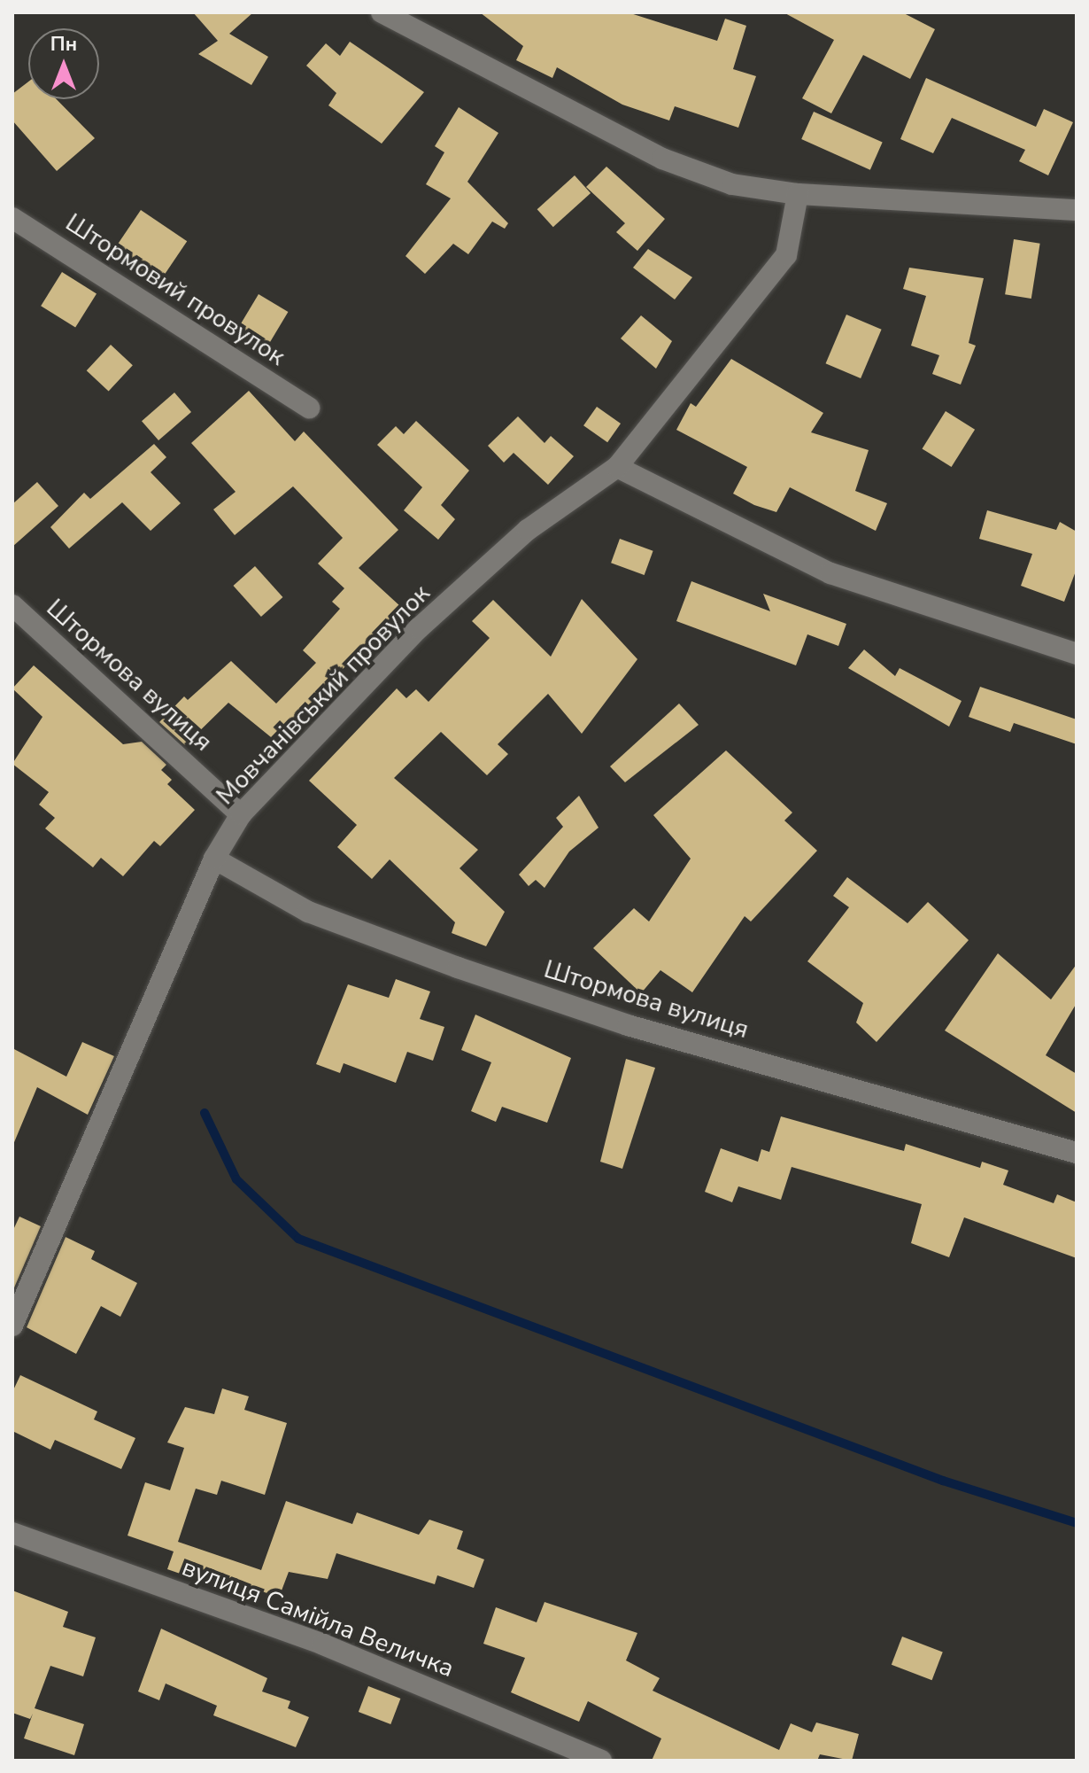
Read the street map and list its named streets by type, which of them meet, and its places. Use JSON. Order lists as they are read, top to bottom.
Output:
{
  "streets": {
    "street": [
      "Штормовий провулок",
      "Штормова вулиця",
      "Мовчанівський провулок",
      "вулиця Самійла Величка"
    ]
  },
  "crossings": [
    ["Штормова вулиця", "Мовчанівський провулок"]
  ],
  "north": "top"
}
